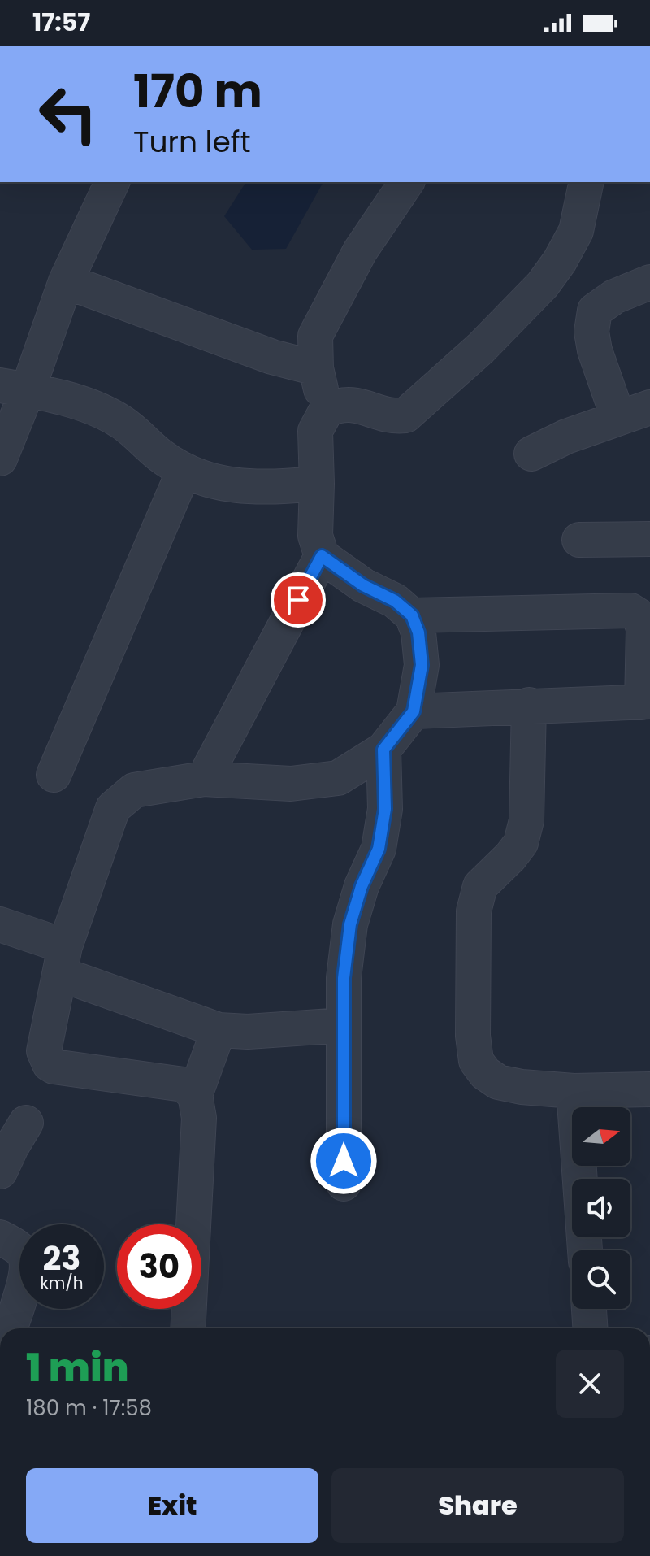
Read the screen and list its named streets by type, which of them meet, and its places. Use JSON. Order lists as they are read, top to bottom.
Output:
{
  "north": "right",
  "page": {
    "status": "17:57",
    "turn": ["170 m", "Turn left"],
    "speed": "23 km/h",
    "limit": "30",
    "heading": ["1 min", "180 m · 17:58"],
    "buttons": ["Exit", "Share"]
  }
}
